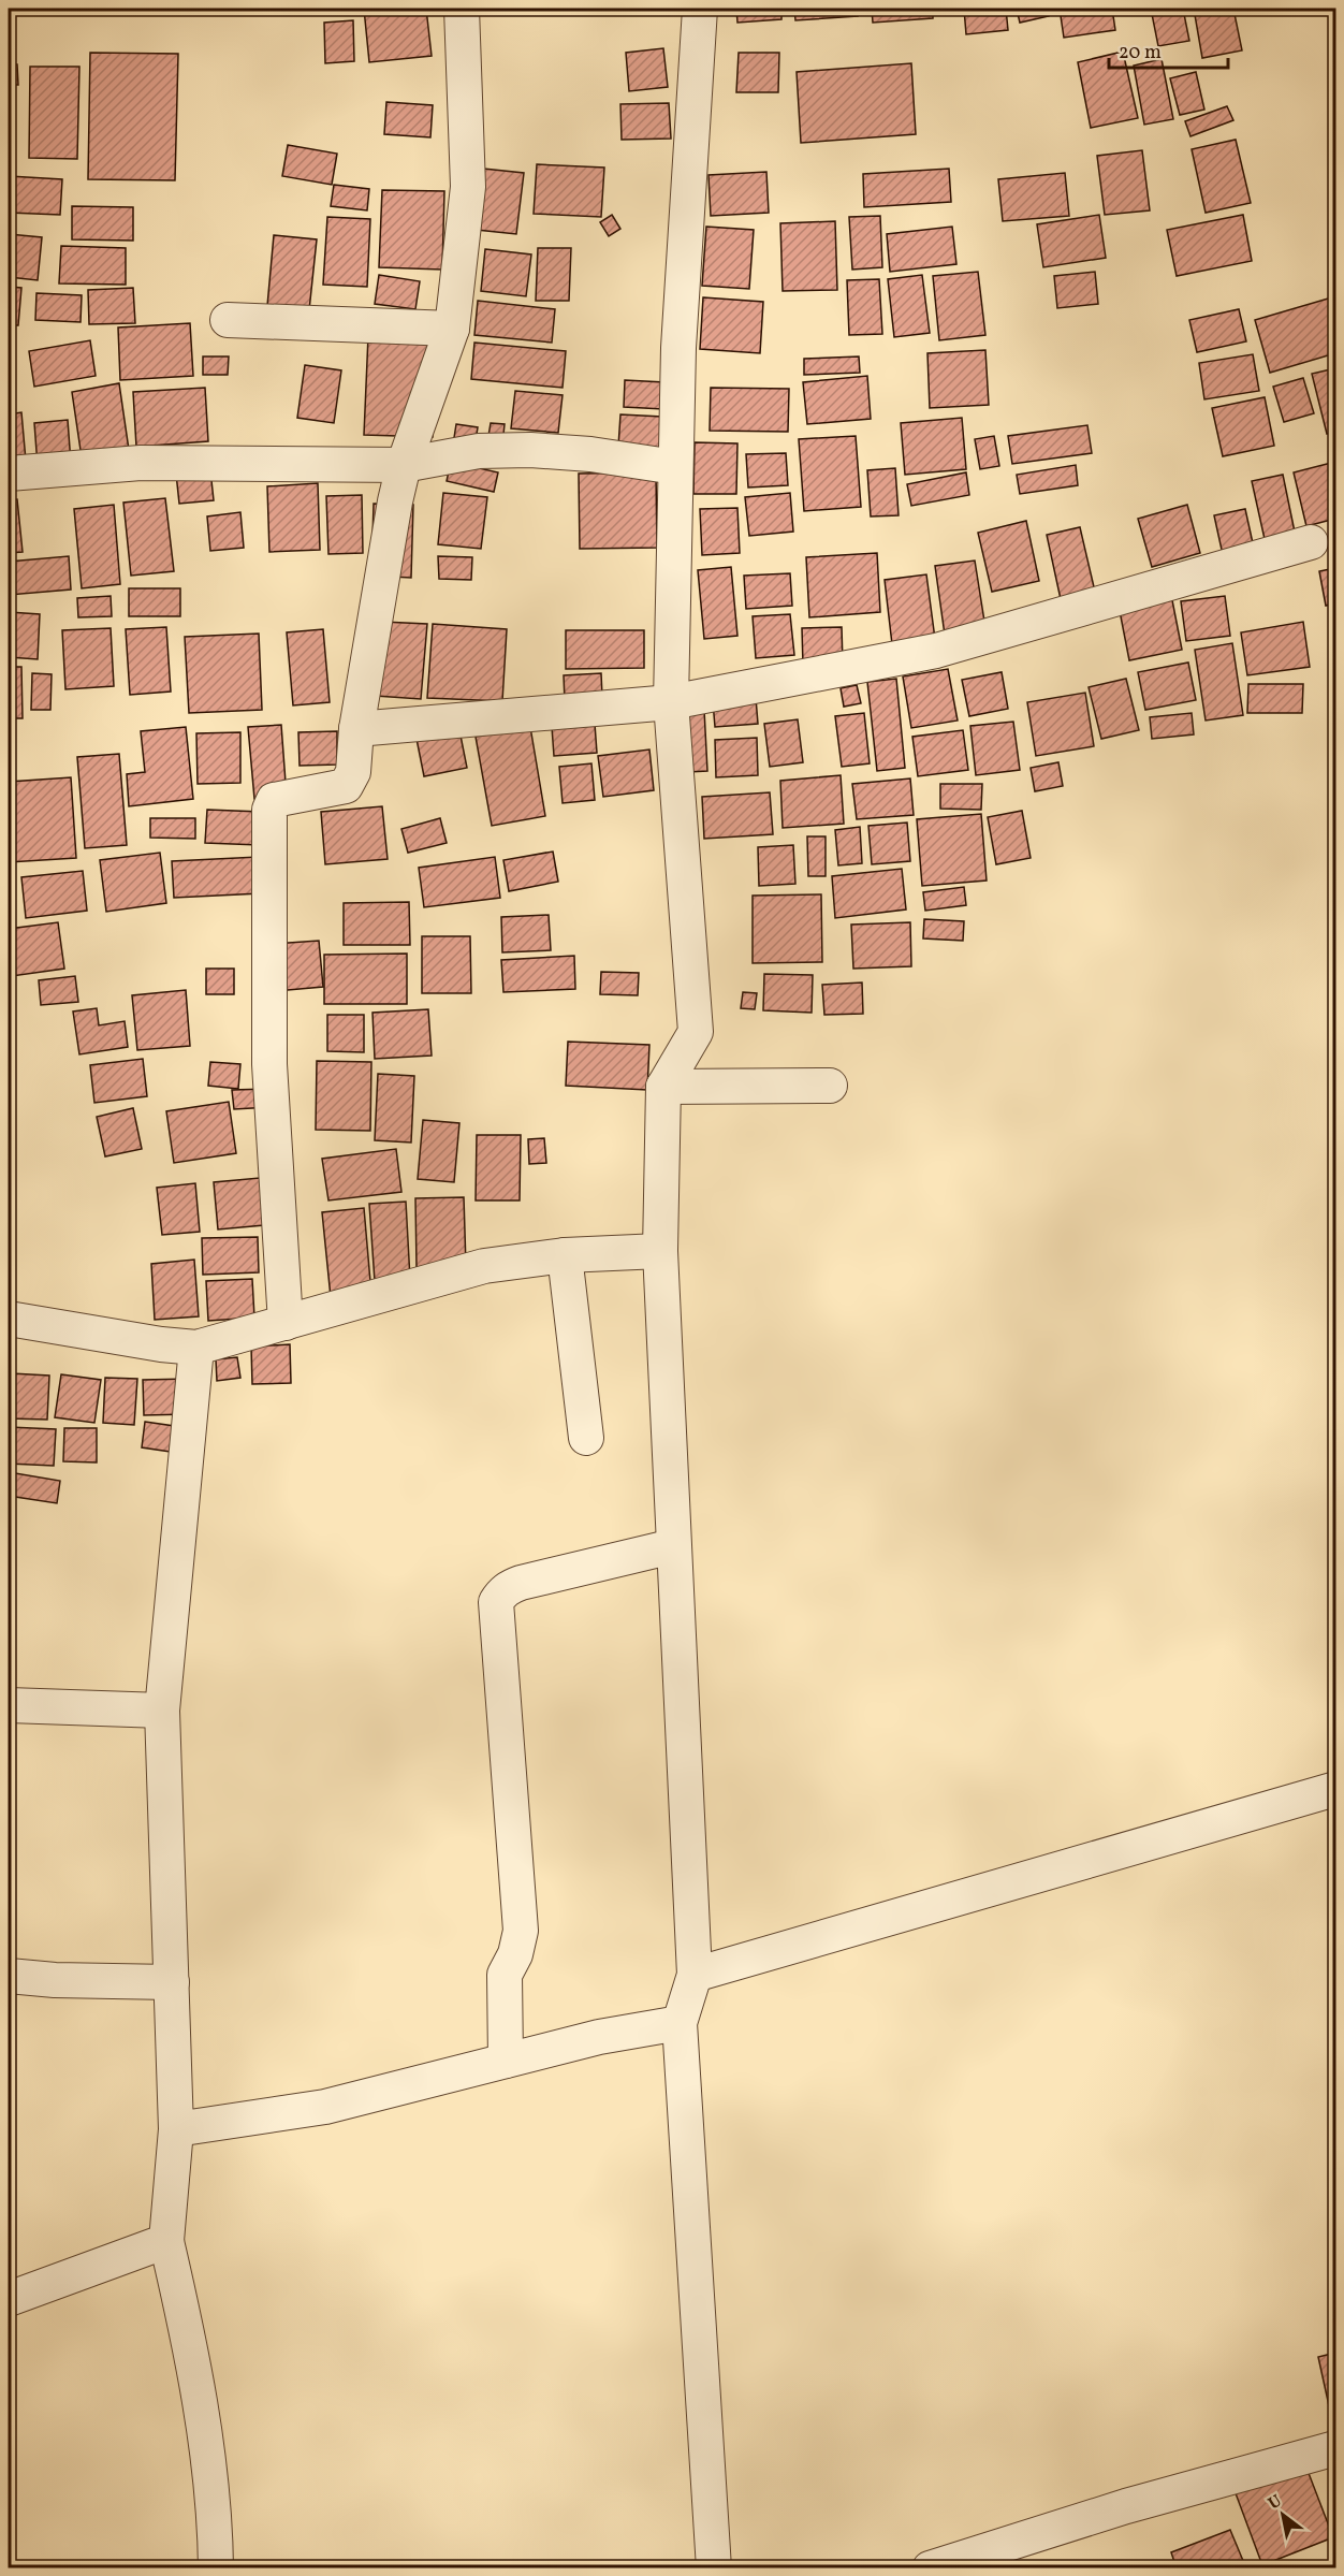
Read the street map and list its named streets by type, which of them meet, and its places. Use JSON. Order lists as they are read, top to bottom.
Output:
{
  "scale_bar": "20 m",
  "north": "top left"
}
